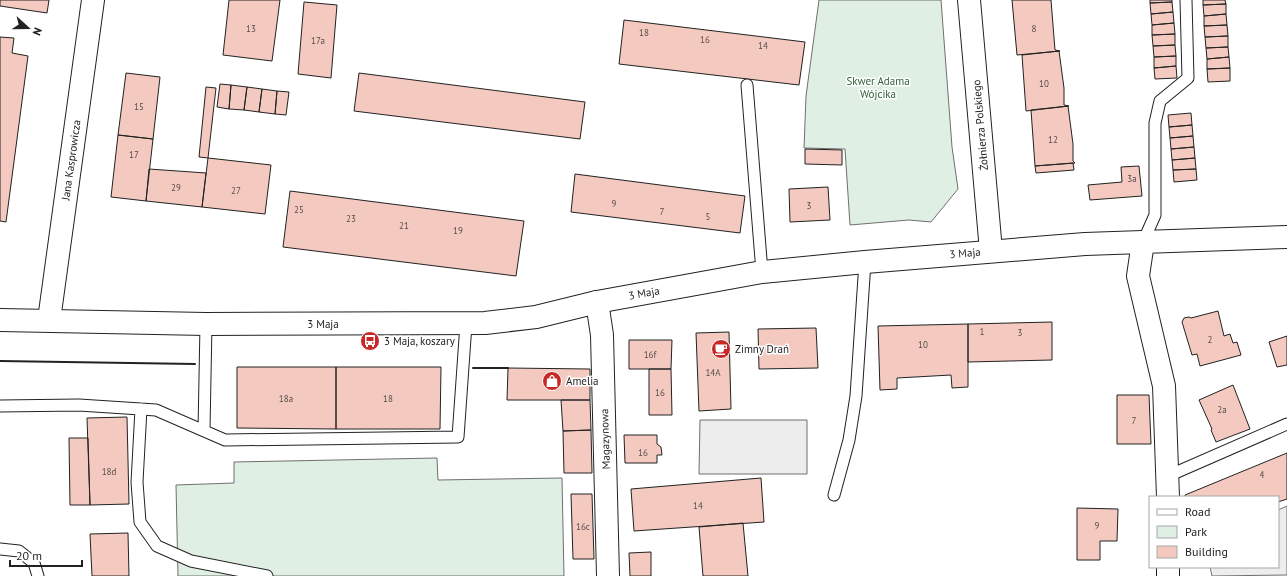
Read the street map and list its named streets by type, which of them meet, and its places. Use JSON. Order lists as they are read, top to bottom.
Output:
{
  "streets": {
    "street": [
      "Żołnierza Polskiego",
      "Jana Kasprowicza",
      "3 Maja",
      "Magazynowa"
    ]
  },
  "crossings": [
    ["Żołnierza Polskiego", "3 Maja"],
    ["Jana Kasprowicza", "3 Maja"],
    ["3 Maja", "Magazynowa"]
  ],
  "parks": ["Skwer Adama Wójcika"],
  "places": {
    "bus stop": ["3 Maja, koszary"],
    "cafe": ["Zimny Drań"],
    "shop": ["Amelia"]
  },
  "house_numbers": [
    "13",
    "8",
    "18",
    "16",
    "17a",
    "14",
    "10",
    "15",
    "12",
    "17",
    "3a",
    "29",
    "27",
    "9",
    "3",
    "25",
    "7",
    "5",
    "23",
    "21",
    "19",
    "1",
    "3",
    "2",
    "10",
    "16f",
    "14A",
    "16",
    "18a",
    "18",
    "2a",
    "7",
    "16",
    "18d",
    "4",
    "14",
    "9",
    "16c"
  ],
  "legend": ["Road", "Park", "Building"],
  "scale_bar": "20 m",
  "north": "right"
}
